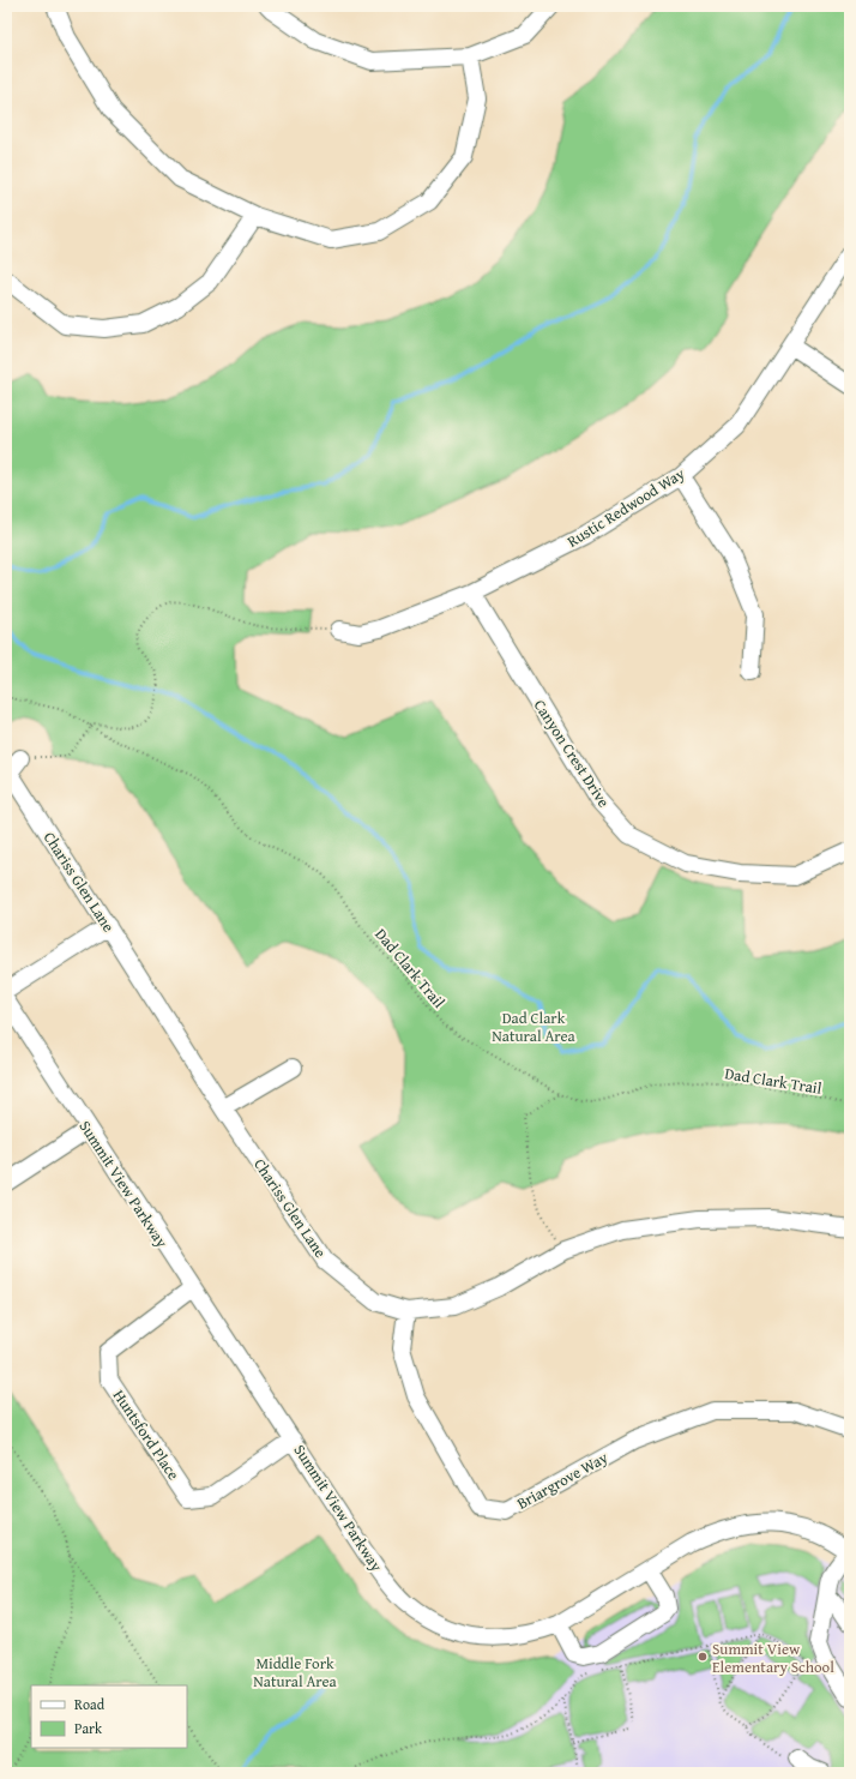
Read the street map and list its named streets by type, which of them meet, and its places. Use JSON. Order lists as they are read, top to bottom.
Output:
{
  "streets": {
    "street": [
      "Rustic Redwood Way",
      "Canyon Crest Drive",
      "Chariss Glen Lane",
      "Summit View Parkway",
      "Huntsford Place",
      "Briargrove Way"
    ],
    "path": ["Dad Clark Trail"]
  },
  "crossings": [
    ["Rustic Redwood Way", "Canyon Crest Drive"],
    ["Chariss Glen Lane", "Briargrove Way"],
    ["Summit View Parkway", "Huntsford Place"]
  ],
  "parks": ["Dad Clark Natural Area", "Middle Fork Natural Area"],
  "places": ["Summit View Elementary School"],
  "legend": ["Road", "Park"]
}
